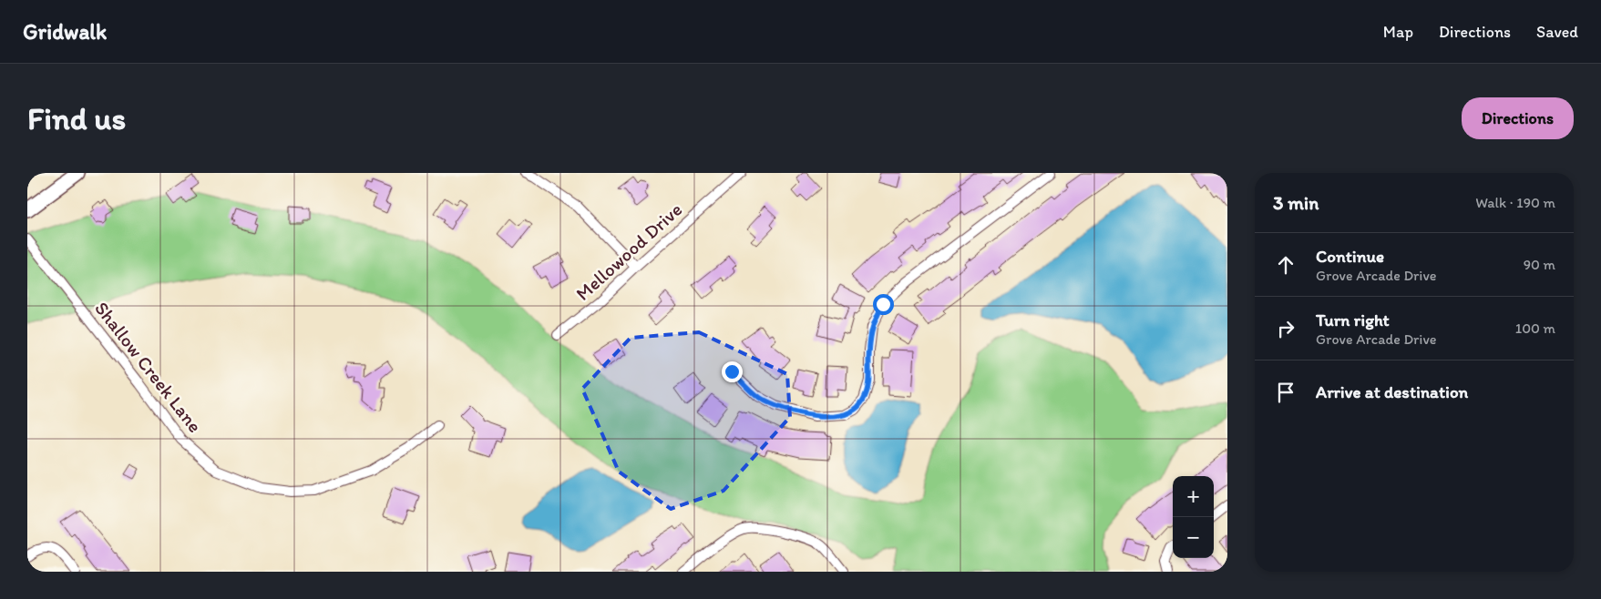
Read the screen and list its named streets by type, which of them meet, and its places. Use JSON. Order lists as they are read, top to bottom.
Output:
{
  "streets": {
    "street": ["Mellowood Drive", "Shallow Creek Lane"]
  },
  "page": {
    "header": "Gridwalk",
    "nav": ["Map", "Directions", "Saved"],
    "buttons": "Directions",
    "title": "Find us",
    "heading": ["3 min", "Walk · 190 m"],
    "list": [
      ["Continue", "Grove Arcade Drive", "90 m"],
      ["Turn right", "Grove Arcade Drive", "100 m"],
      "Arrive at destination"
    ],
    "map_buttons": ["+", "−"]
  }
}
